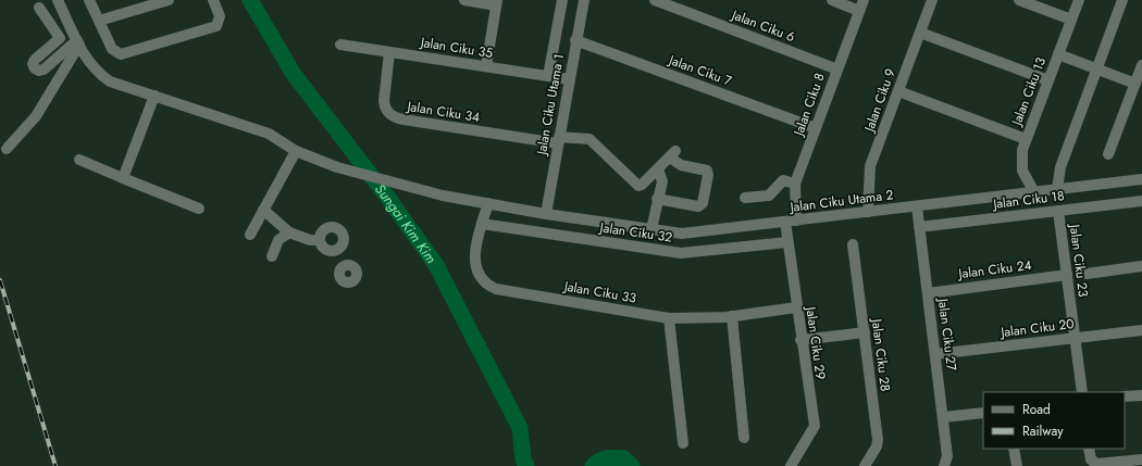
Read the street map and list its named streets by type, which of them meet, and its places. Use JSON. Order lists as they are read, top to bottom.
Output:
{
  "streets": {
    "street": [
      "Jalan Ciku 6",
      "Jalan Ciku 35",
      "Jalan Ciku 7",
      "Jalan Ciku 13",
      "Jalan Ciku 9",
      "Jalan Ciku Utama 1",
      "Jalan Ciku 8",
      "Jalan Ciku 34",
      "Jalan Ciku 18",
      "Jalan Ciku Utama 2",
      "Jalan Ciku 32",
      "Jalan Ciku 23",
      "Jalan Ciku 24",
      "Jalan Ciku 33",
      "Jalan Ciku 20",
      "Jalan Ciku 27",
      "Jalan Ciku 29",
      "Jalan Ciku 28"
    ]
  },
  "crossings": [
    ["Jalan Ciku 6", "Jalan Ciku 8"],
    ["Jalan Ciku 35", "Jalan Ciku Utama 1"],
    ["Jalan Ciku 35", "Jalan Ciku 34"],
    ["Jalan Ciku 7", "Jalan Ciku Utama 1"],
    ["Jalan Ciku 7", "Jalan Ciku 8"],
    ["Jalan Ciku 13", "Jalan Ciku Utama 2"],
    ["Jalan Ciku 9", "Jalan Ciku Utama 2"],
    ["Jalan Ciku Utama 1", "Jalan Ciku 34"],
    ["Jalan Ciku Utama 1", "Jalan Ciku Utama 2"],
    ["Jalan Ciku 8", "Jalan Ciku Utama 2"],
    ["Jalan Ciku 8", "Jalan Ciku 29"],
    ["Jalan Ciku 18", "Jalan Ciku 23"],
    ["Jalan Ciku 18", "Jalan Ciku 27"],
    ["Jalan Ciku Utama 2", "Jalan Ciku 33"],
    ["Jalan Ciku Utama 2", "Jalan Ciku 27"],
    ["Jalan Ciku Utama 2", "Jalan Ciku 29"],
    ["Jalan Ciku 32", "Jalan Ciku 33"],
    ["Jalan Ciku 32", "Jalan Ciku 29"],
    ["Jalan Ciku 23", "Jalan Ciku 24"],
    ["Jalan Ciku 23", "Jalan Ciku 20"],
    ["Jalan Ciku 24", "Jalan Ciku 27"],
    ["Jalan Ciku 33", "Jalan Ciku 29"],
    ["Jalan Ciku 20", "Jalan Ciku 27"]
  ],
  "water": ["Sungai Kim Kim"],
  "legend": ["Road", "Railway"]
}
